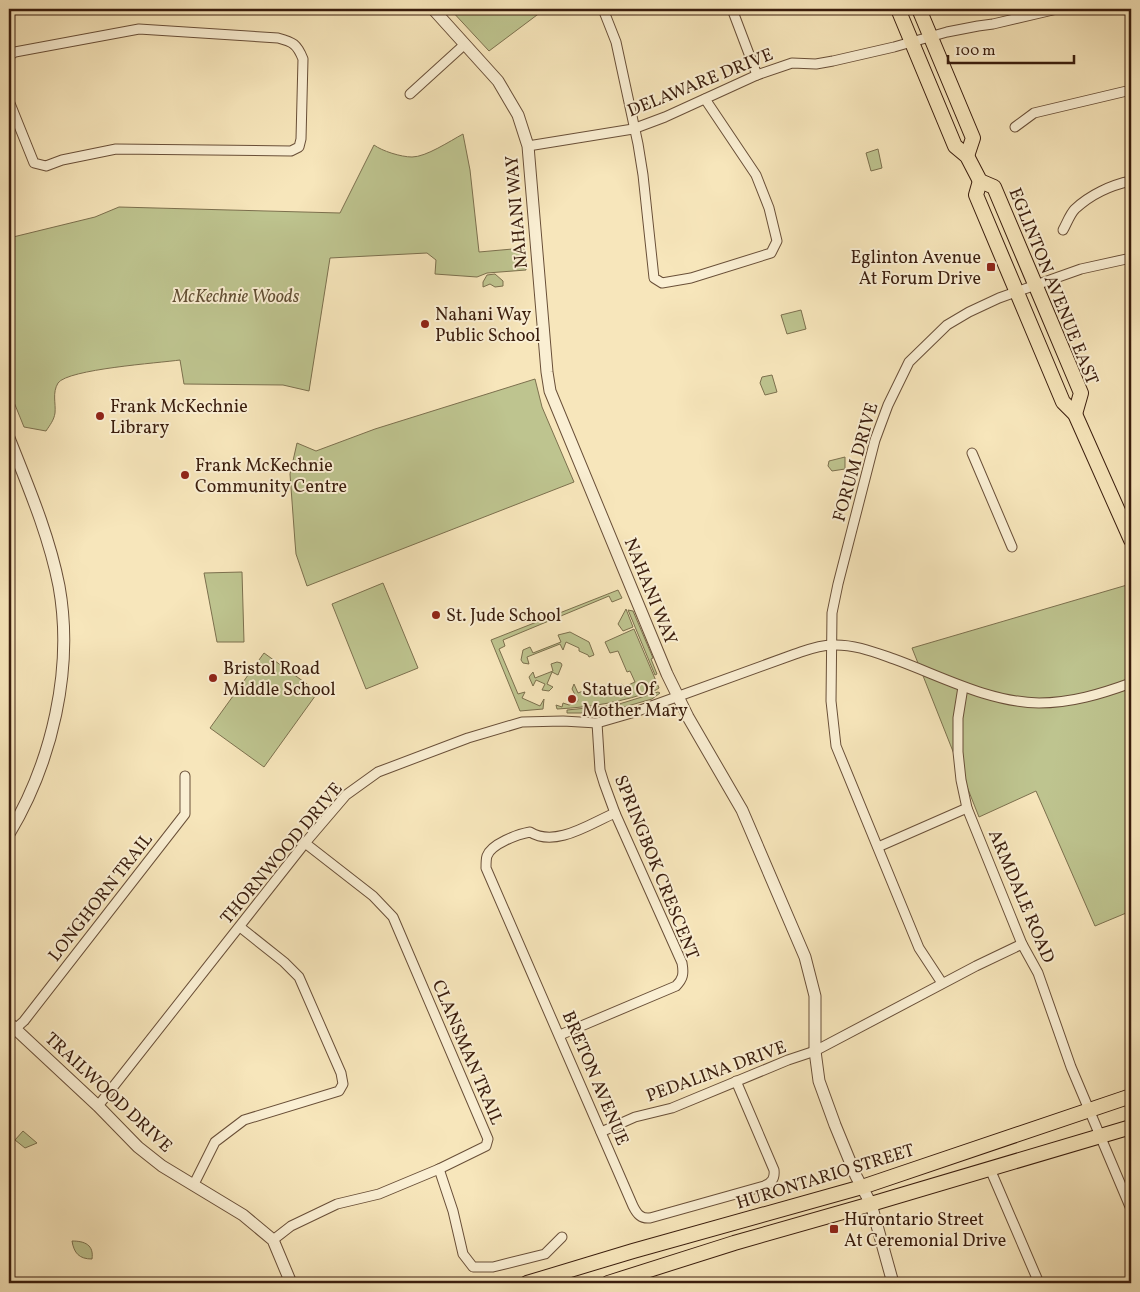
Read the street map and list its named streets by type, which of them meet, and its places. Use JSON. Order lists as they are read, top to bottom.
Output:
{
  "streets": {
    "main road": ["EGLINTON AVENUE EAST", "HURONTARIO STREET"],
    "street": [
      "DELAWARE DRIVE",
      "NAHANI WAY",
      "FORUM DRIVE",
      "THORNWOOD DRIVE",
      "SPRINGBOK CRESCENT",
      "ARMDALE ROAD",
      "LONGHORN TRAIL",
      "CLANSMAN TRAIL",
      "PEDALINA DRIVE",
      "BRETON AVENUE",
      "TRAILWOOD DRIVE"
    ]
  },
  "crossings": [
    ["DELAWARE DRIVE", "NAHANI WAY"],
    ["DELAWARE DRIVE", "EGLINTON AVENUE EAST"],
    ["NAHANI WAY", "THORNWOOD DRIVE"],
    ["NAHANI WAY", "PEDALINA DRIVE"],
    ["NAHANI WAY", "HURONTARIO STREET"],
    ["EGLINTON AVENUE EAST", "FORUM DRIVE"],
    ["FORUM DRIVE", "THORNWOOD DRIVE"],
    ["FORUM DRIVE", "PEDALINA DRIVE"],
    ["THORNWOOD DRIVE", "SPRINGBOK CRESCENT"],
    ["THORNWOOD DRIVE", "ARMDALE ROAD"],
    ["THORNWOOD DRIVE", "CLANSMAN TRAIL"],
    ["THORNWOOD DRIVE", "TRAILWOOD DRIVE"],
    ["SPRINGBOK CRESCENT", "BRETON AVENUE"],
    ["ARMDALE ROAD", "PEDALINA DRIVE"],
    ["ARMDALE ROAD", "HURONTARIO STREET"],
    ["LONGHORN TRAIL", "TRAILWOOD DRIVE"],
    ["CLANSMAN TRAIL", "TRAILWOOD DRIVE"],
    ["PEDALINA DRIVE", "BRETON AVENUE"]
  ],
  "parks": ["McKechnie Woods"],
  "places": {
    "transit": ["Eglinton Avenue At Forum Drive", "Hurontario Street At Ceremonial Drive"],
    "other": [
      "Nahani Way Public School",
      "Frank McKechnie Library",
      "Frank McKechnie Community Centre",
      "St. Jude School",
      "Bristol Road Middle School",
      "Statue Of Mother Mary"
    ]
  },
  "scale_bar": "100 m"
}
